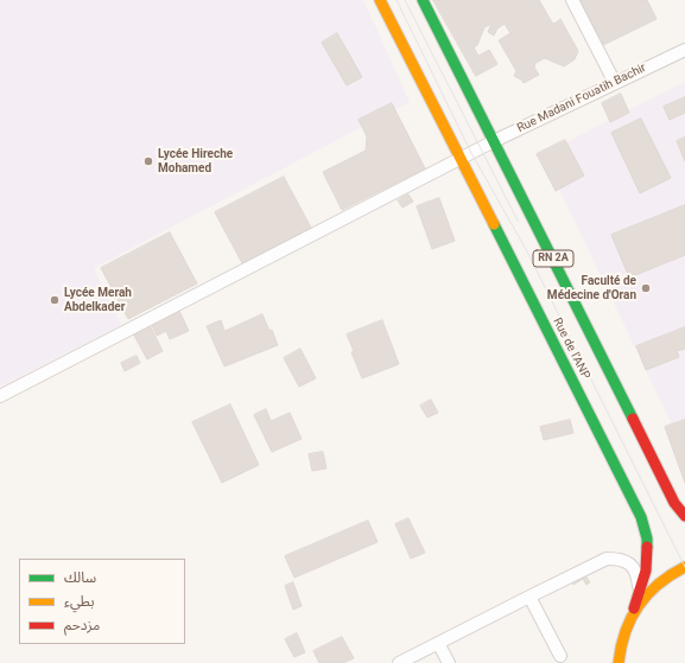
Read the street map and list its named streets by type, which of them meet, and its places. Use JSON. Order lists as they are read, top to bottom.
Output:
{
  "streets": {
    "main road": ["RN 2A", "Rue de l'ANP"],
    "street": ["Rue Madani Fouatih Bachir"]
  },
  "crossings": [
    ["Rue Madani Fouatih Bachir", "Rue de l'ANP"]
  ],
  "places": ["Lycée Hireche Mohamed", "Faculté de Médecine d'Oran", "Lycée Merah Abdelkader"],
  "legend": ["سالك", "بطيء", "مزدحم"]
}
